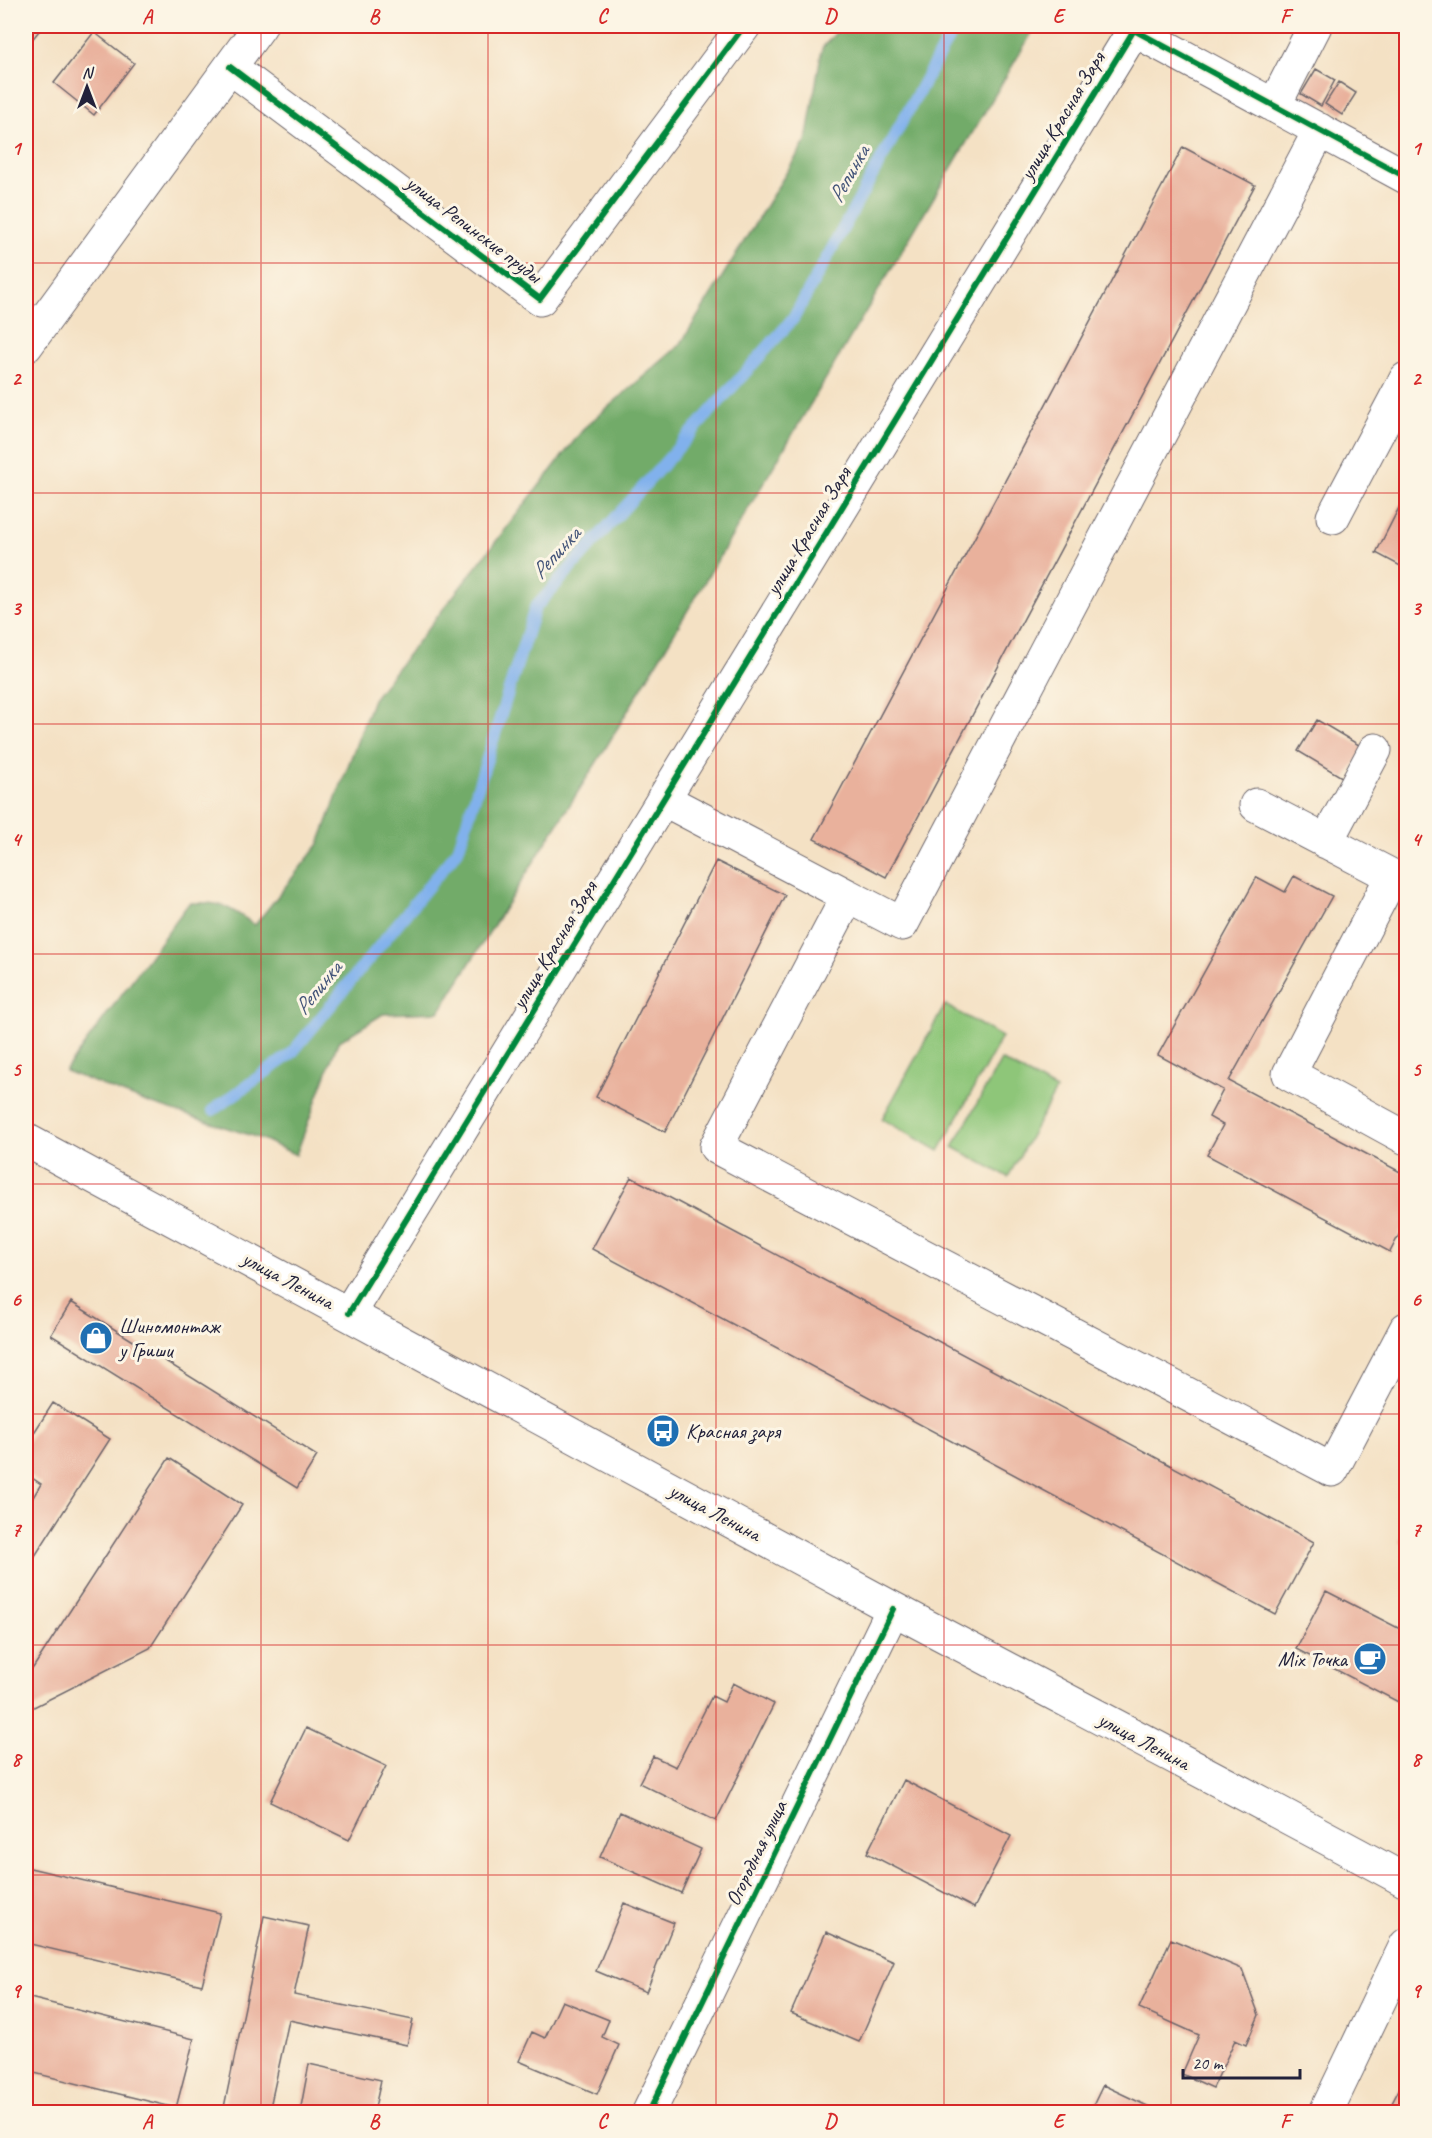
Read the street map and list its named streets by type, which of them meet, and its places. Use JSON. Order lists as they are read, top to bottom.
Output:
{
  "streets": {
    "street": [
      "улица Красная Заря",
      "улица Репинские пруды",
      "улица Ленина",
      "Огородная улица"
    ]
  },
  "crossings": [
    ["улица Красная Заря", "улица Ленина"],
    ["улица Ленина", "Огородная улица"]
  ],
  "water": ["Репинка"],
  "places": {
    "shop": ["Шиномонтаж у Гриши"],
    "bus stop": ["Красная заря"],
    "cafe": ["Mix Точка"]
  },
  "scale_bar": "20 m",
  "north": "top",
  "grid": {
    "columns": [
      "A",
      "B",
      "C",
      "D",
      "E",
      "F"
    ],
    "rows": [
      "1",
      "2",
      "3",
      "4",
      "5",
      "6",
      "7",
      "8",
      "9"
    ]
  }
}
